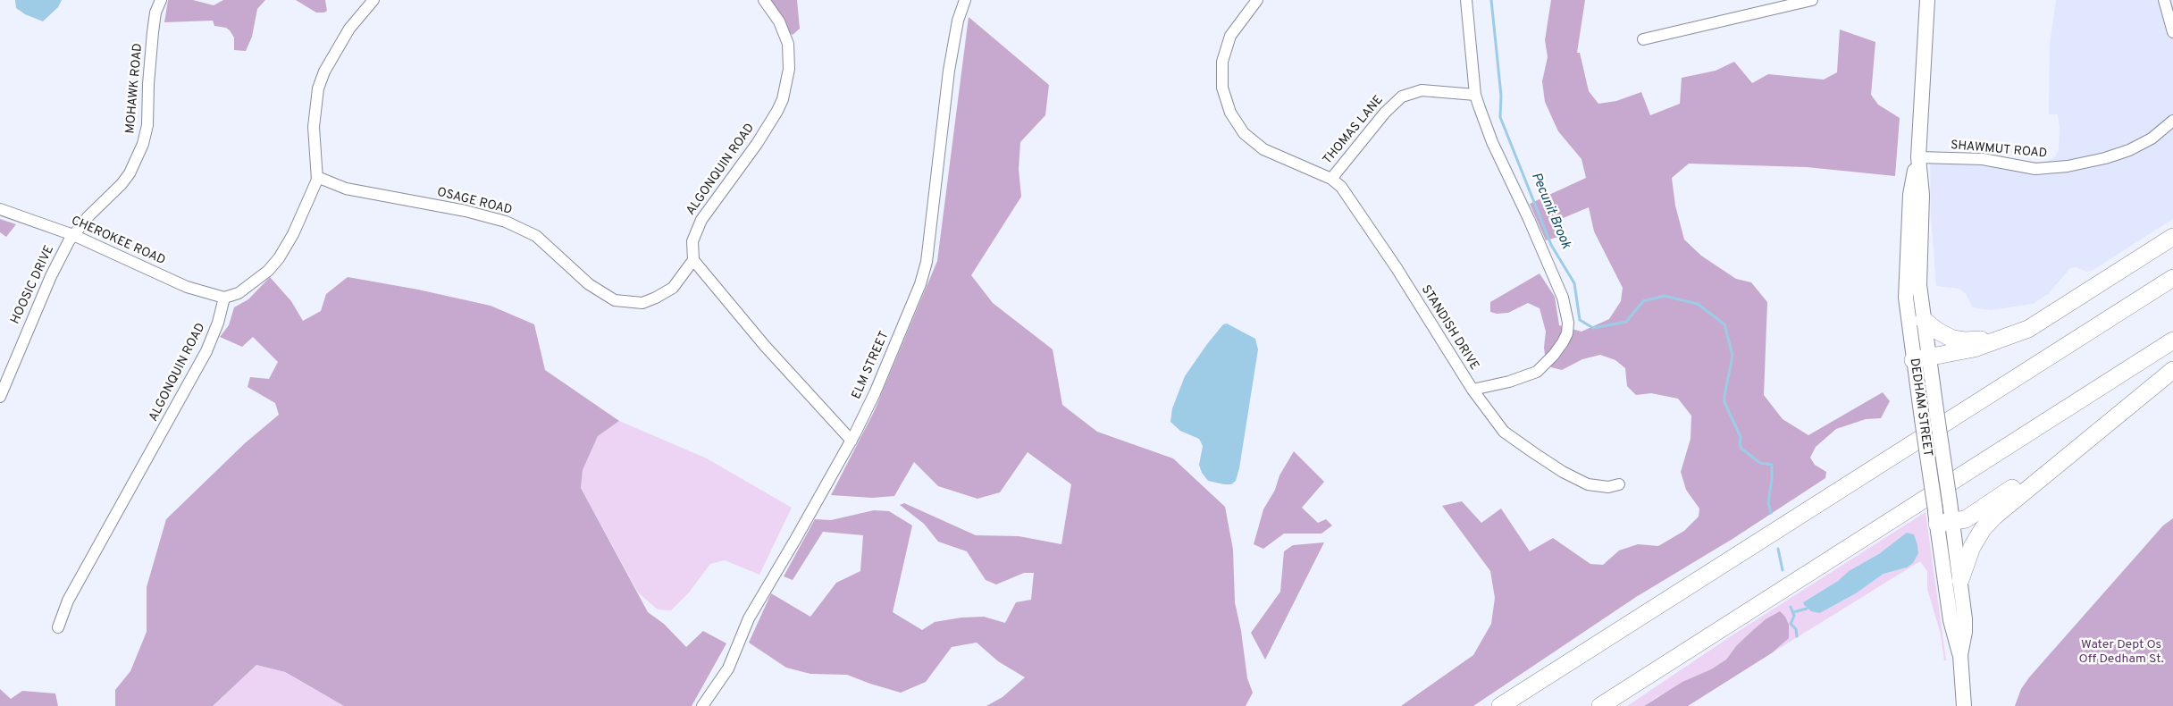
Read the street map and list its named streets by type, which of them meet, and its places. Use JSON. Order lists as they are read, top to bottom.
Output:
{
  "streets": {
    "main road": ["DEDHAM STREET"],
    "street": [
      "MOHAWK ROAD",
      "THOMAS LANE",
      "SHAWMUT ROAD",
      "ALGONQUIN ROAD",
      "OSAGE ROAD",
      "CHEROKEE ROAD",
      "HOOSIC DRIVE",
      "STANDISH DRIVE",
      "ELM STREET"
    ]
  },
  "crossings": [
    ["MOHAWK ROAD", "CHEROKEE ROAD"],
    ["MOHAWK ROAD", "HOOSIC DRIVE"],
    ["THOMAS LANE", "STANDISH DRIVE"],
    ["SHAWMUT ROAD", "DEDHAM STREET"],
    ["ALGONQUIN ROAD", "OSAGE ROAD"],
    ["ALGONQUIN ROAD", "CHEROKEE ROAD"],
    ["CHEROKEE ROAD", "HOOSIC DRIVE"]
  ],
  "water": ["Pecunit Brook"],
  "parks": ["Water Dept Os Off Dedham St."]
}
